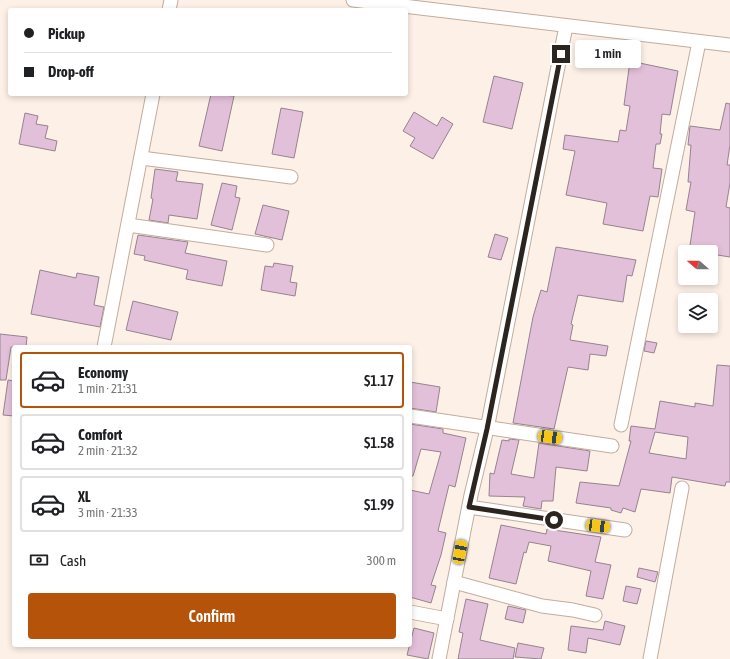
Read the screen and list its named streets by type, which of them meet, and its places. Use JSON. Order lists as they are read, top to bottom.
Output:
{
  "north": "left",
  "page": {
    "banner": ["Pickup", "Drop-off"],
    "bubble": "1 min",
    "list": [
      {
        "name": "Economy",
        "note": "1 min · 21:31",
        "value": "$1.17"
      },
      {
        "name": "Comfort",
        "note": "2 min · 21:32",
        "value": "$1.58"
      },
      {
        "name": "XL",
        "note": "3 min · 21:33",
        "value": "$1.99"
      }
    ],
    "pay": ["Cash", "300 m"],
    "buttons": "Confirm"
  }
}
